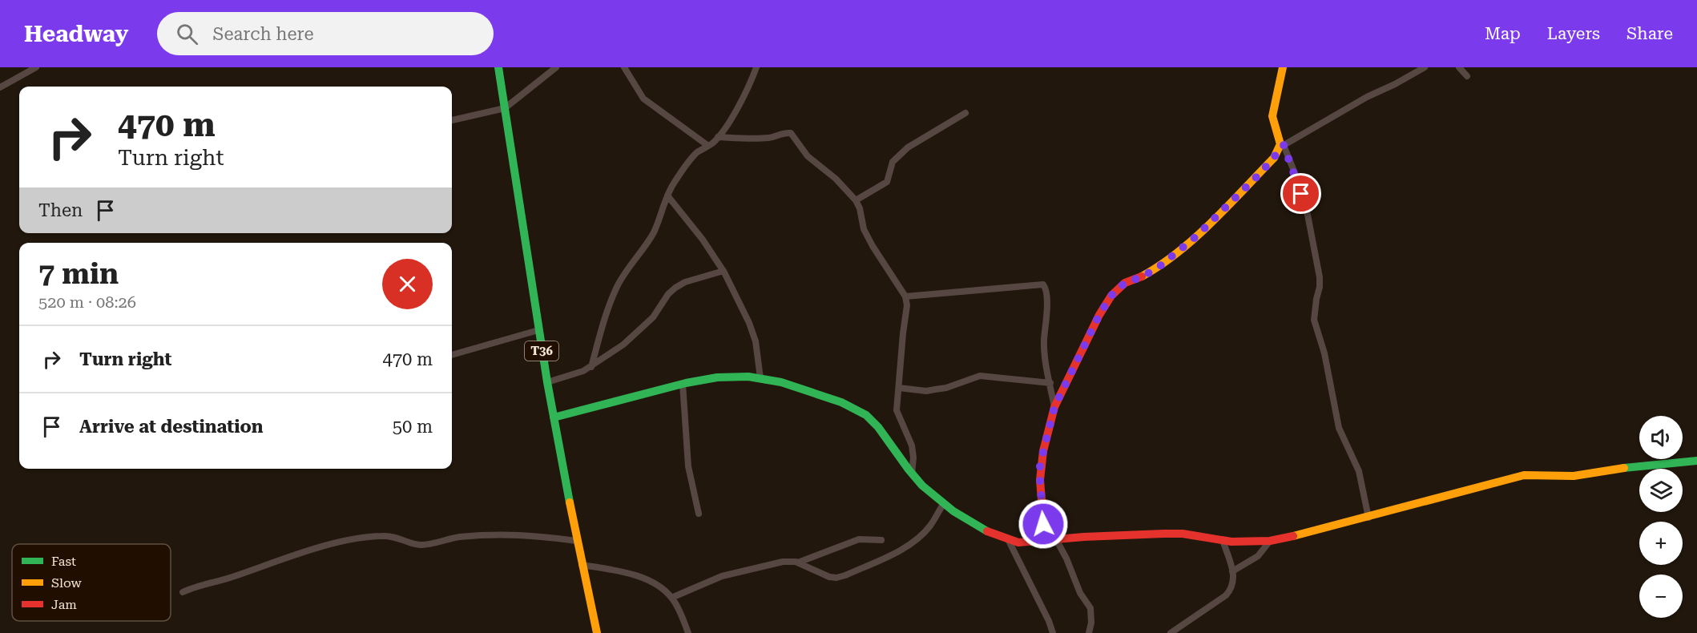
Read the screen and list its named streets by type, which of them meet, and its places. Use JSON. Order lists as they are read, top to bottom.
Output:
{
  "streets": {
    "main road": ["T36"]
  },
  "legend": ["Fast", "Slow", "Jam"],
  "page": {
    "header": "Headway",
    "search": "Search here",
    "nav": ["Map", "Layers", "Share"],
    "turn": ["470 m", "Turn right"],
    "then": "Then",
    "heading": ["7 min", "520 m · 08:26"],
    "list": [
      {
        "name": "Turn right",
        "value": "470 m"
      },
      {
        "name": "Arrive at destination",
        "value": "50 m"
      }
    ],
    "map_buttons": ["+", "−"]
  }
}
